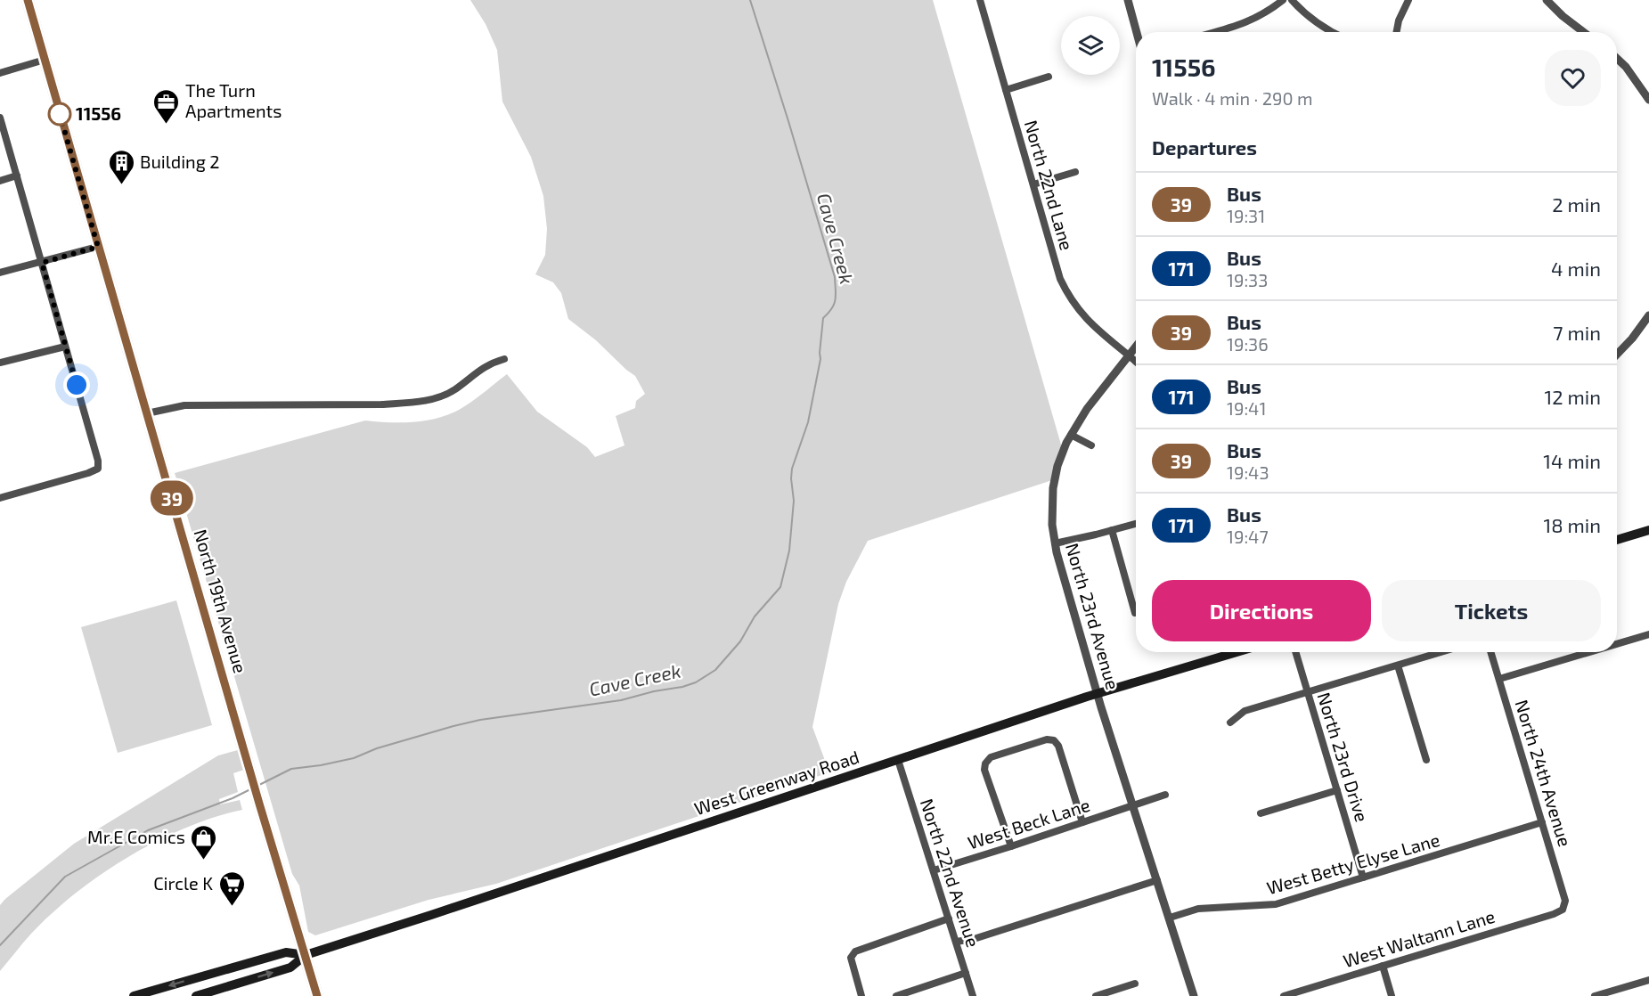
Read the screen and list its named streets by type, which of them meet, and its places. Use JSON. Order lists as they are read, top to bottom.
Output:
{
  "streets": {
    "main road": ["North 19th Avenue", "West Greenway Road"],
    "street": [
      "North 22nd Lane",
      "North 23rd Avenue",
      "North 23rd Drive",
      "North 24th Avenue",
      "West Beck Lane",
      "West Betty Elyse Lane",
      "North 22nd Avenue",
      "West Waltann Lane"
    ]
  },
  "crossings": [
    ["North 22nd Lane", "North 23rd Avenue"],
    ["North 19th Avenue", "West Greenway Road"],
    ["North 23rd Avenue", "West Greenway Road"],
    ["North 23rd Avenue", "West Beck Lane"],
    ["North 23rd Avenue", "West Betty Elyse Lane"],
    ["North 23rd Drive", "West Betty Elyse Lane"],
    ["North 24th Avenue", "West Betty Elyse Lane"],
    ["North 24th Avenue", "West Waltann Lane"],
    ["West Greenway Road", "North 22nd Avenue"],
    ["West Beck Lane", "North 22nd Avenue"]
  ],
  "water": ["Cave Creek"],
  "places": {
    "other": ["11556"],
    "office": ["The Turn Apartments"],
    "building": ["Building 2"],
    "shop": ["Mr.E Comics"],
    "supermarket": ["Circle K"]
  },
  "lines": ["bus line 39"],
  "page": {
    "on_map": "39",
    "heading": [
      ["11556", "Walk · 4 min · 290 m"],
      "Departures"
    ],
    "list": [
      {
        "mark": "39",
        "name": "Bus",
        "note": "19:31",
        "value": "2 min"
      },
      {
        "mark": "171",
        "name": "Bus",
        "note": "19:33",
        "value": "4 min"
      },
      {
        "mark": "39",
        "name": "Bus",
        "note": "19:36",
        "value": "7 min"
      },
      {
        "mark": "171",
        "name": "Bus",
        "note": "19:41",
        "value": "12 min"
      },
      {
        "mark": "39",
        "name": "Bus",
        "note": "19:43",
        "value": "14 min"
      },
      {
        "mark": "171",
        "name": "Bus",
        "note": "19:47",
        "value": "18 min"
      }
    ],
    "buttons": ["Directions", "Tickets"]
  }
}
